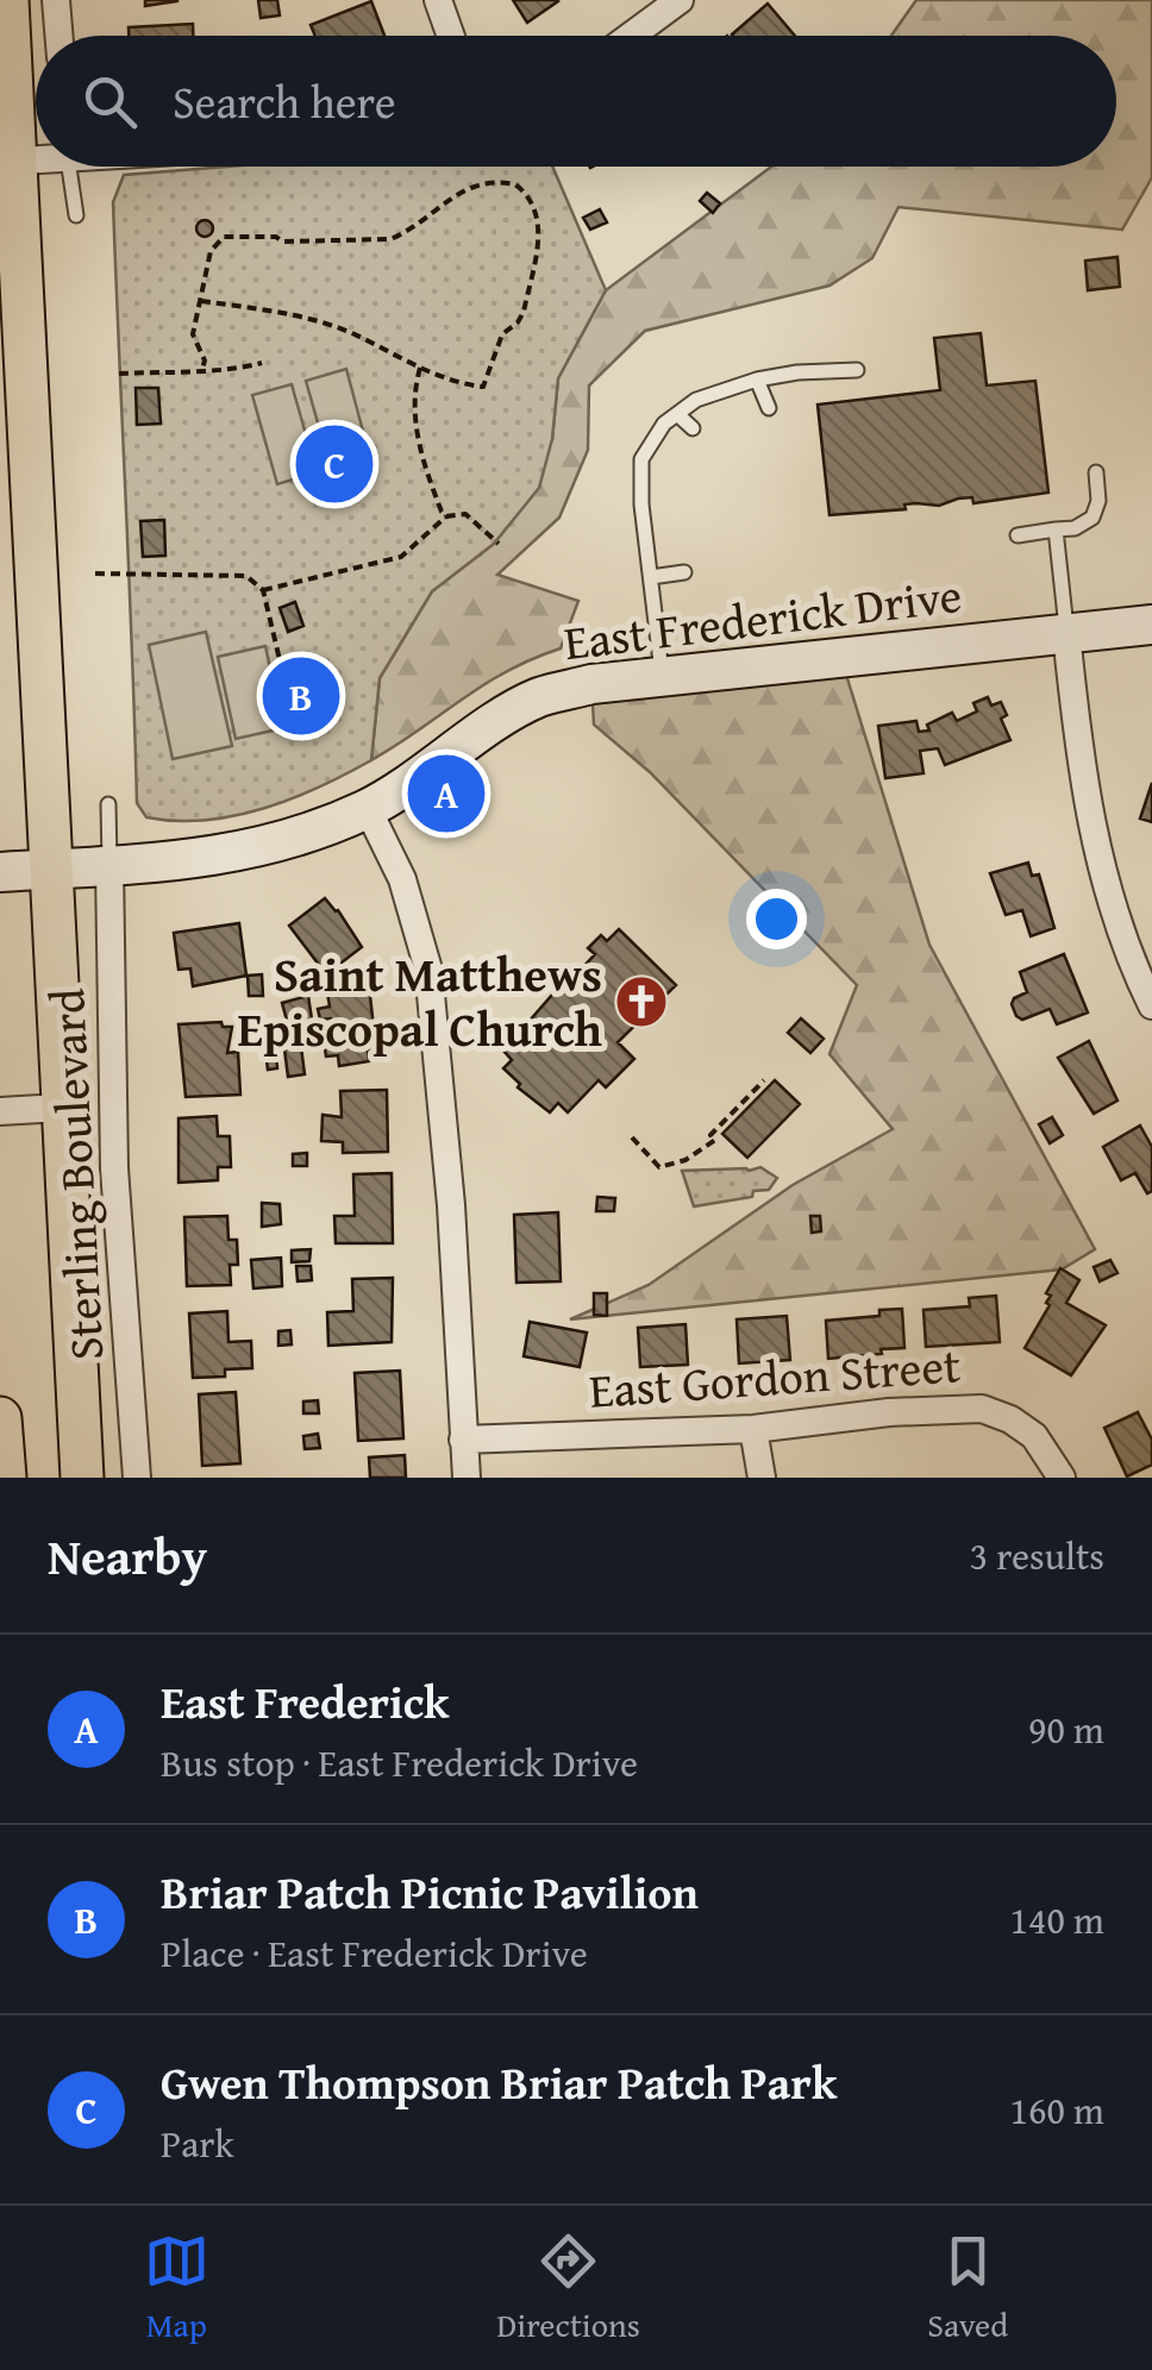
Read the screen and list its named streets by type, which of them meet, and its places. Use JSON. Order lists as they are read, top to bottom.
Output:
{
  "streets": {
    "street": ["East Frederick Drive", "Sterling Boulevard", "East Gordon Street"]
  },
  "crossings": [
    ["East Frederick Drive", "Sterling Boulevard"]
  ],
  "places": {
    "church": ["Saint Matthews Episcopal Church"]
  },
  "page": {
    "search": "Search here",
    "pins": ["C", "B", "A"],
    "heading": ["Nearby", "3 results"],
    "list": [
      {
        "mark": "A",
        "name": "East Frederick",
        "note": "Bus stop · East Frederick Drive",
        "value": "90 m"
      },
      {
        "mark": "B",
        "name": "Briar Patch Picnic Pavilion",
        "note": "Place · East Frederick Drive",
        "value": "140 m"
      },
      {
        "mark": "C",
        "name": "Gwen Thompson Briar Patch Park",
        "note": "Park",
        "value": "160 m"
      }
    ],
    "nav": ["Map", "Directions", "Saved"]
  }
}
